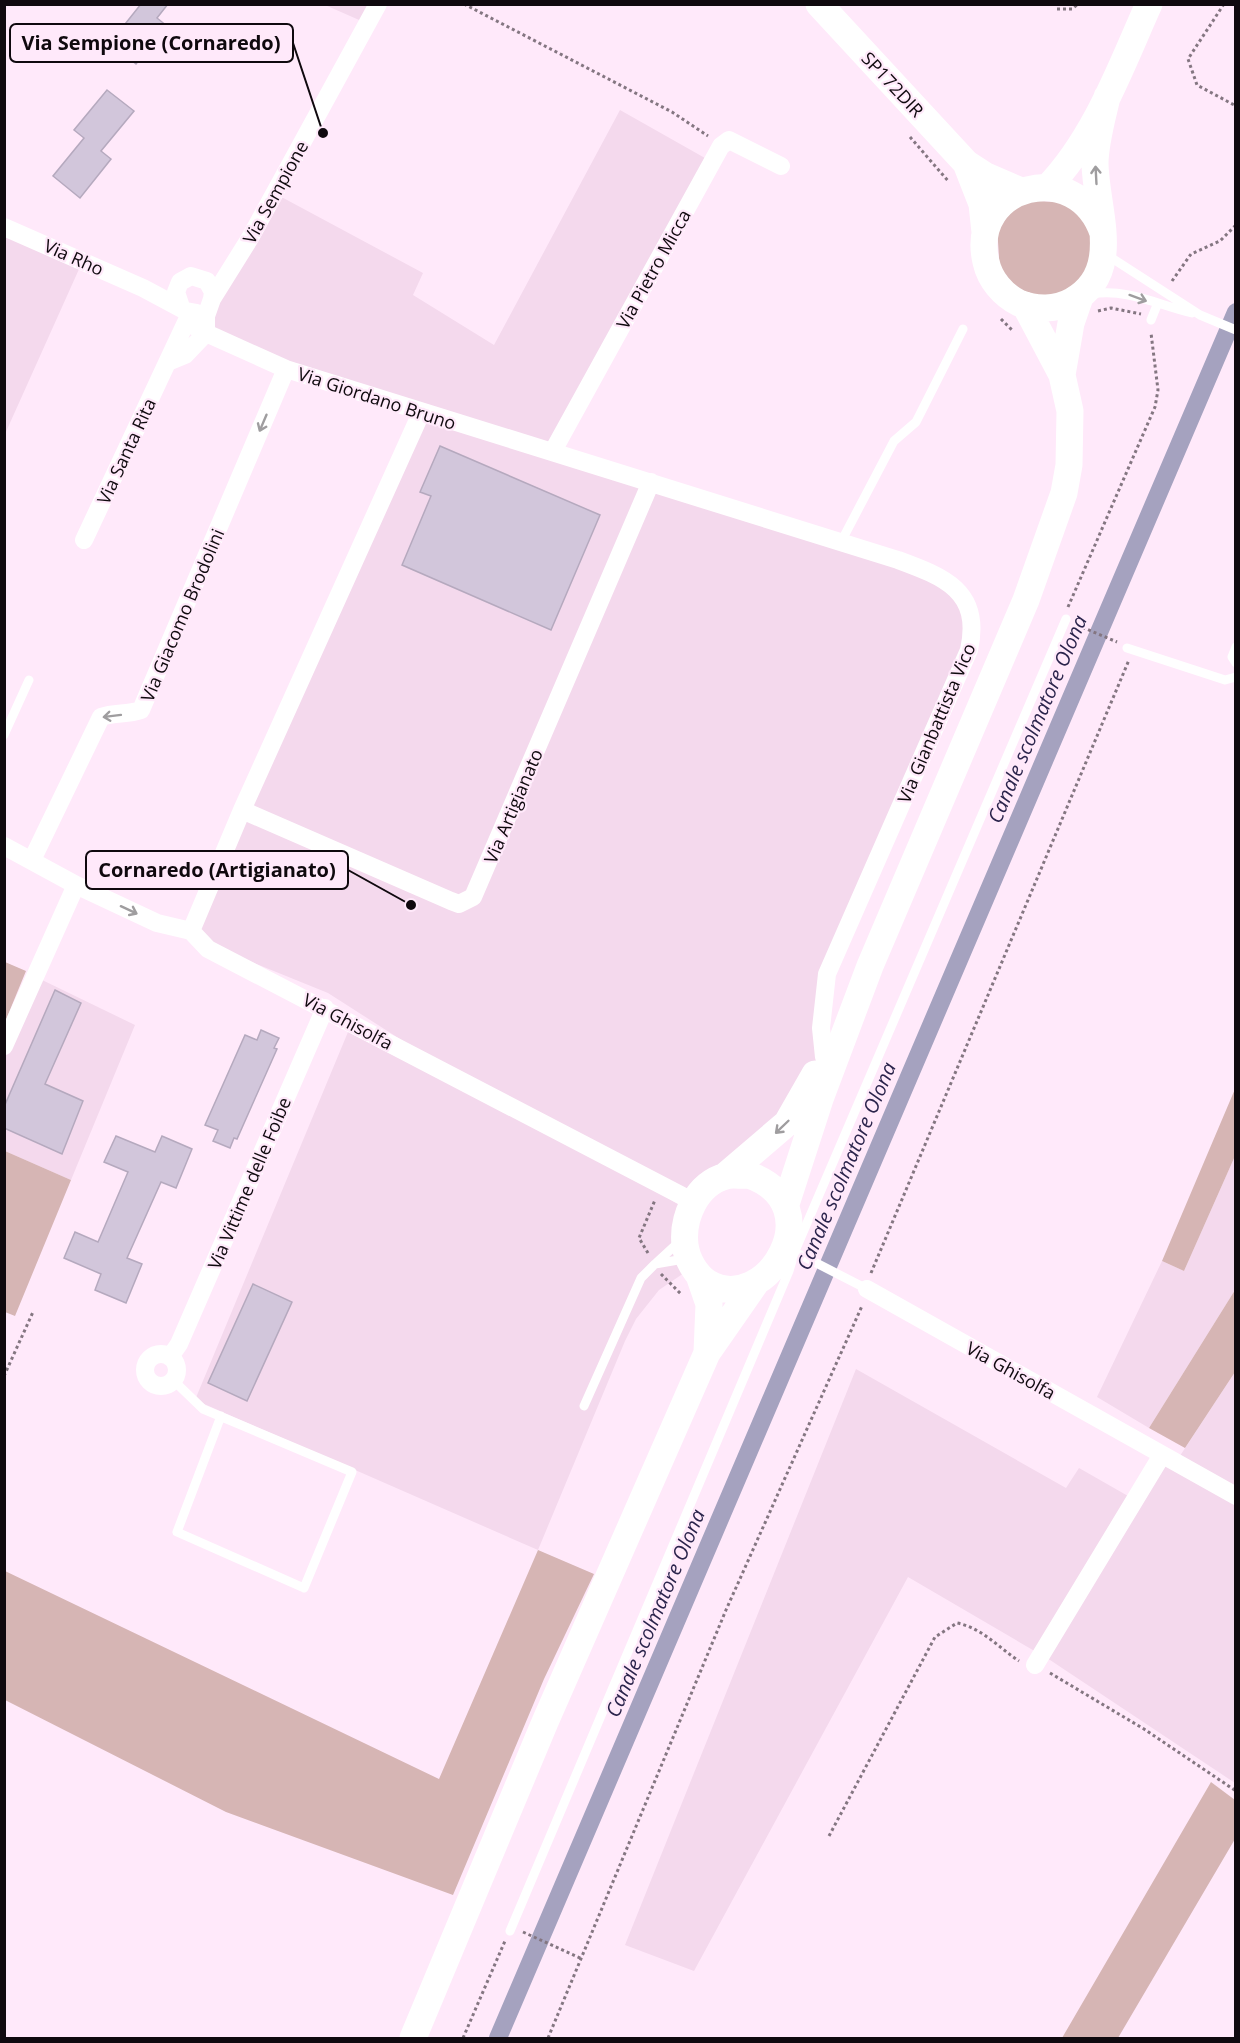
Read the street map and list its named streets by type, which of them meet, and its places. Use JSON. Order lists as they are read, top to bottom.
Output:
{
  "streets": {
    "main road": ["SP172DIR"],
    "street": [
      "Via Sempione",
      "Via Rho",
      "Via Pietro Micca",
      "Via Giordano Bruno",
      "Via Santa Rita",
      "Via Giacomo Brodolini",
      "Via Gianbattista Vico",
      "Via Artigianato",
      "Via Ghisolfa",
      "Via Vittime delle Foibe"
    ]
  },
  "crossings": [
    ["Via Sempione", "Via Rho"],
    ["Via Sempione", "Via Giordano Bruno"],
    ["Via Sempione", "Via Santa Rita"],
    ["Via Rho", "Via Giordano Bruno"],
    ["Via Rho", "Via Santa Rita"],
    ["Via Pietro Micca", "Via Giordano Bruno"],
    ["Via Pietro Micca", "Via Gianbattista Vico"],
    ["Via Giordano Bruno", "Via Santa Rita"],
    ["Via Giordano Bruno", "Via Giacomo Brodolini"],
    ["Via Giordano Bruno", "Via Gianbattista Vico"],
    ["Via Giacomo Brodolini", "Via Ghisolfa"],
    ["Via Gianbattista Vico", "Via Artigianato"],
    ["Via Ghisolfa", "Via Vittime delle Foibe"]
  ],
  "water": ["Canale scolmatore Olona"],
  "places": ["Via Sempione (Cornaredo)", "Cornaredo (Artigianato)"]
}
